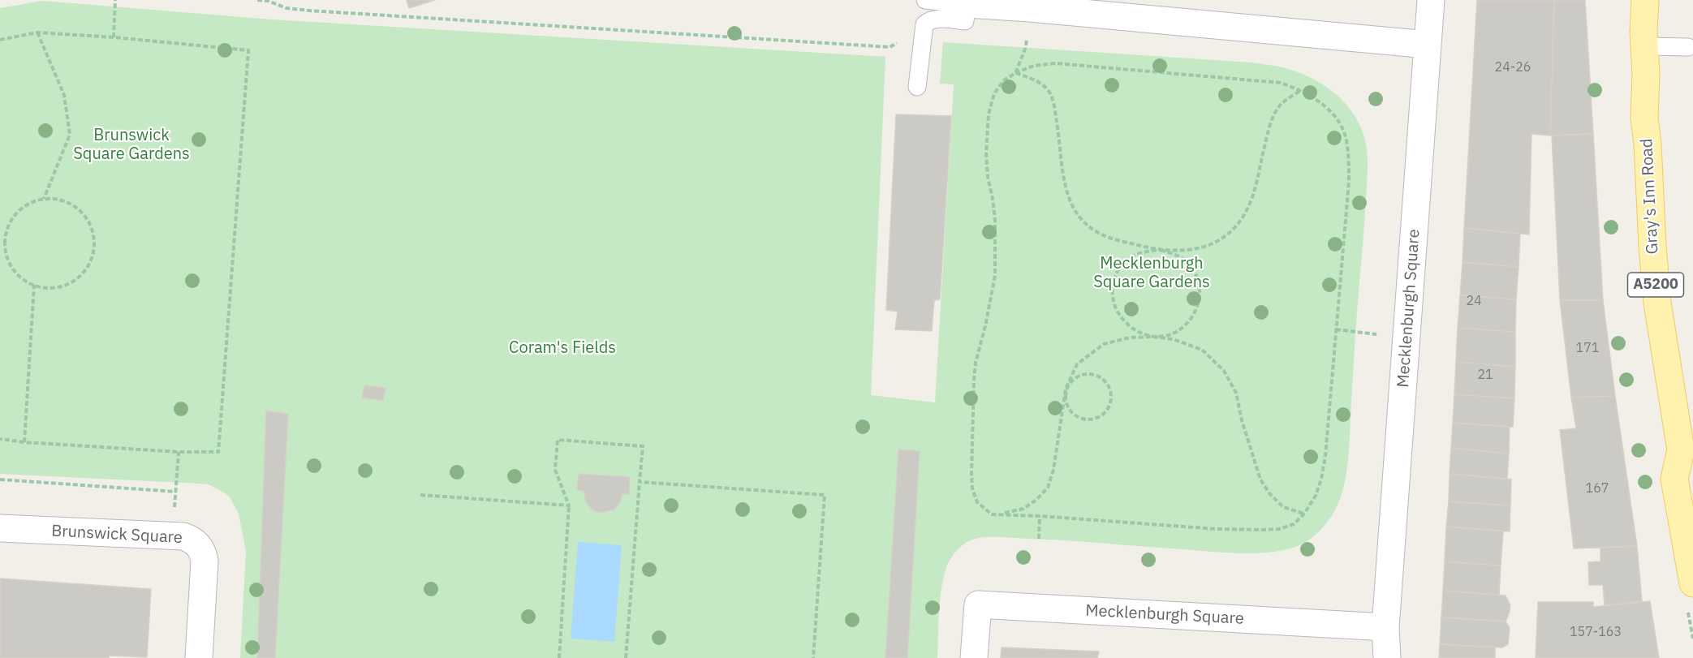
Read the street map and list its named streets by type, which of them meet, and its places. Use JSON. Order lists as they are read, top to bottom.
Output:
{
  "streets": {
    "main road": ["Gray's Inn Road", "A5200"],
    "street": ["Mecklenburgh Square", "Brunswick Square"]
  },
  "parks": ["Brunswick Square Gardens", "Mecklenburgh Square Gardens", "Coram's Fields"],
  "house_numbers": [
    "24-26",
    "24",
    "171",
    "21",
    "167",
    "157-163"
  ]
}
